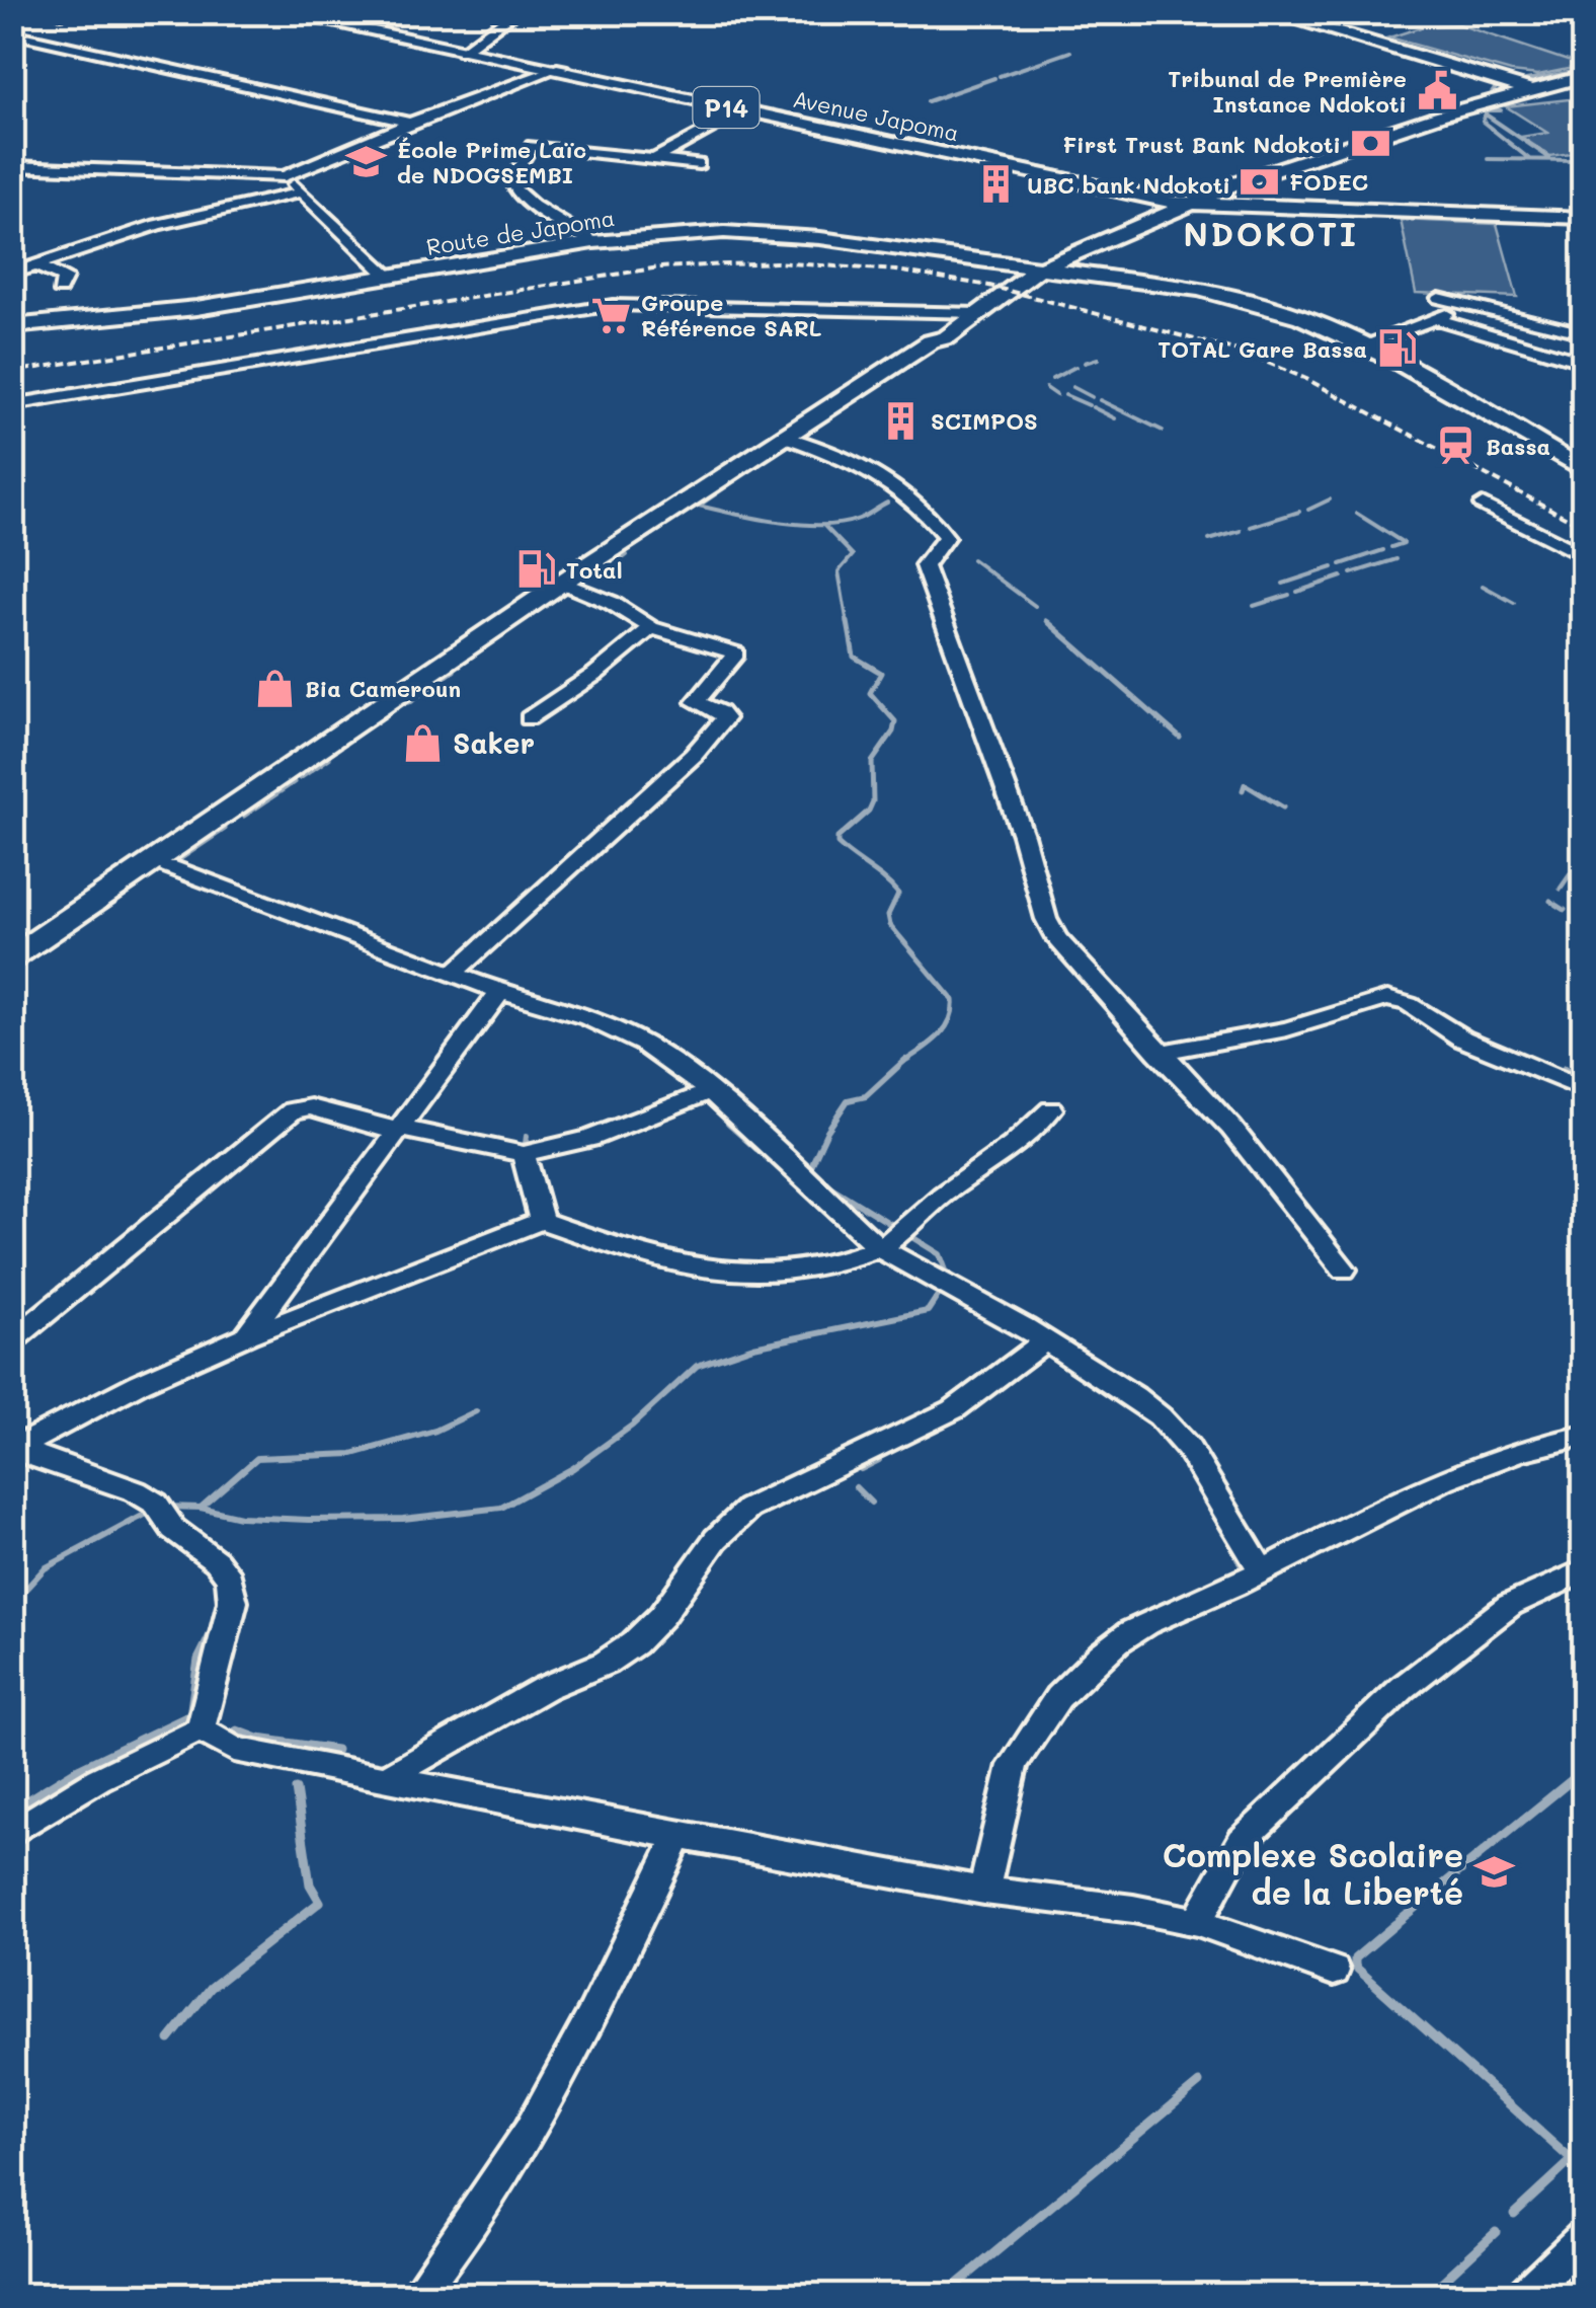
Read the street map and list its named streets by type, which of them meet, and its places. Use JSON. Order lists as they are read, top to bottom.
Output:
{
  "streets": {
    "main road": ["P14", "Avenue Japoma", "Route de Japoma"]
  },
  "districts": ["NDOKOTI"],
  "places": {
    "public building": ["Tribunal de Première Instance Ndokoti"],
    "bank": ["First Trust Bank Ndokoti", "FODEC"],
    "school or university": ["École Prime Laïc de NDOGSEMBI", "Complexe Scolaire de la Liberté"],
    "building": ["UBC bank Ndokoti", "SCIMPOS"],
    "supermarket": ["Groupe Référence SARL"],
    "fuel station": ["TOTAL Gare Bassa", "Total"],
    "station": ["Bassa"],
    "shop": ["Bia Cameroun", "Saker"]
  }
}
